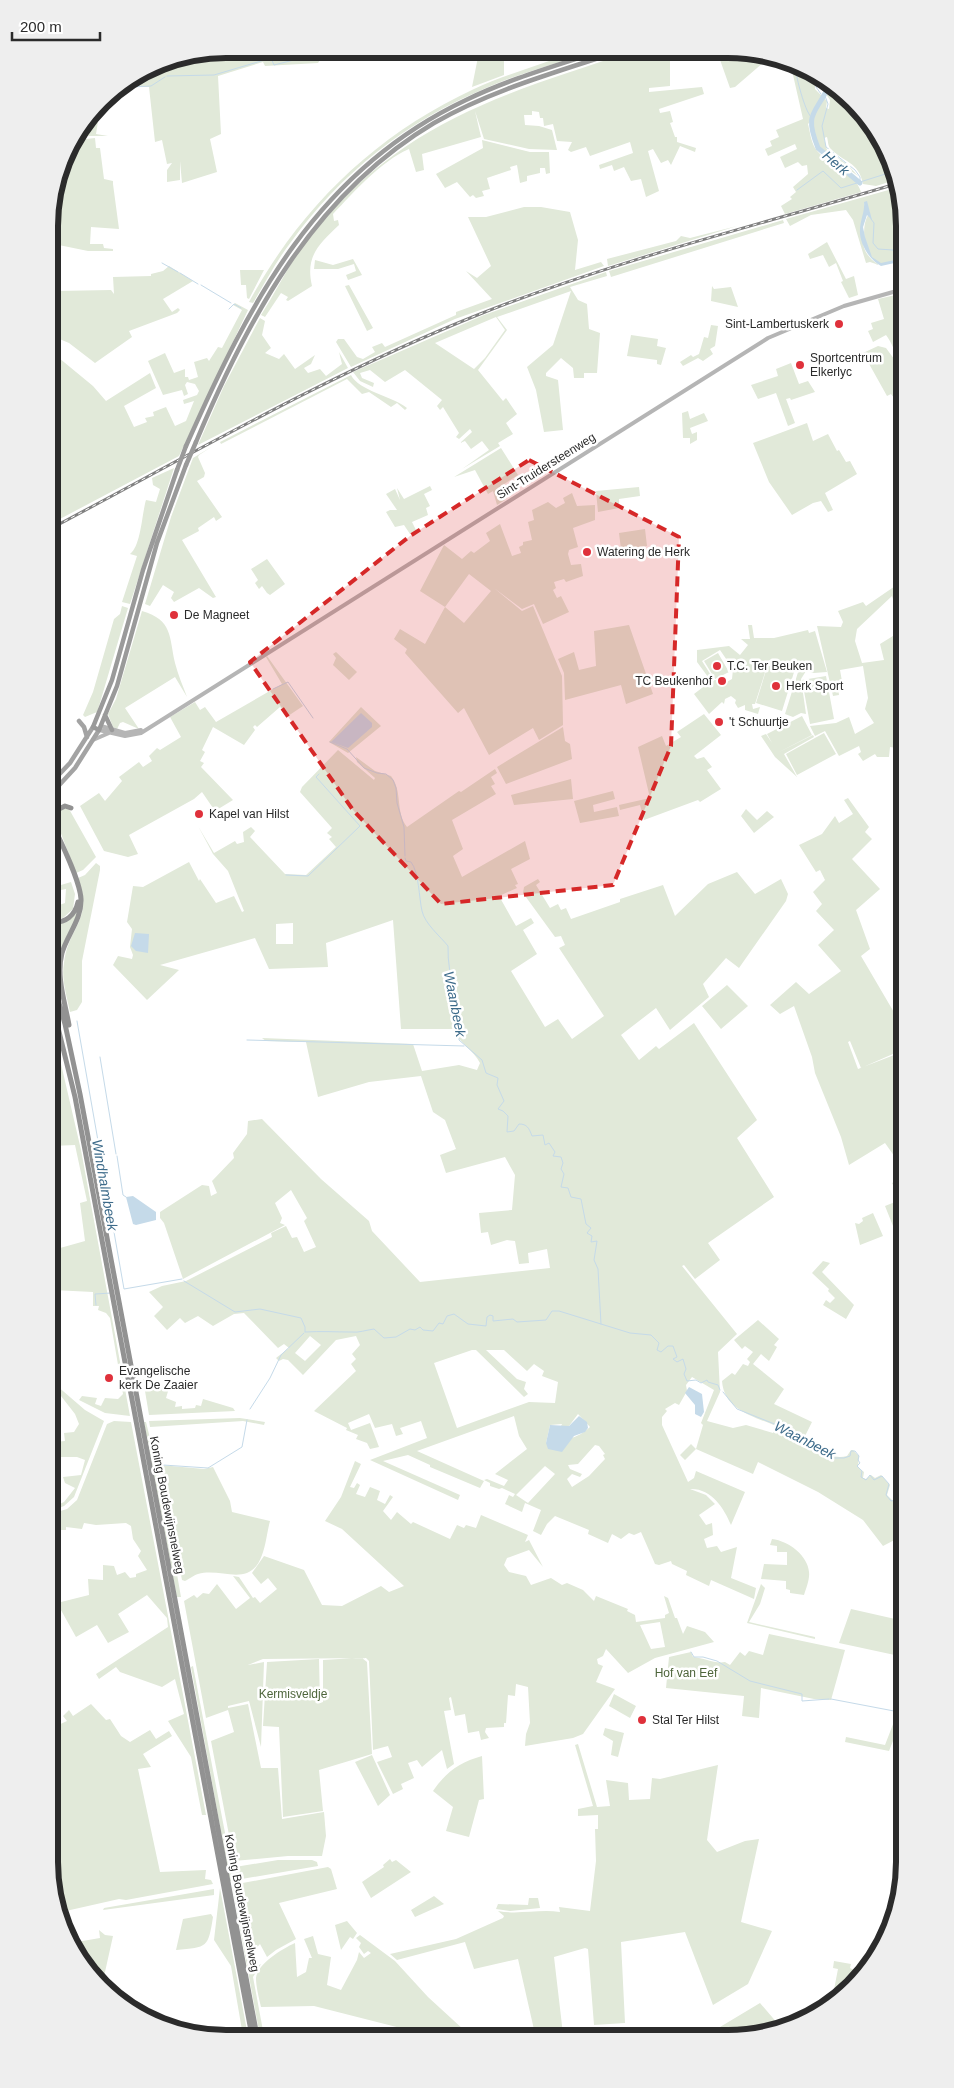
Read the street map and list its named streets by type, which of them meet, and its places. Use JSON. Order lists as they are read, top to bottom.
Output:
{
  "streets": {
    "highway": ["Sint-Truidersteenweg", "Koning Boudewijnsnelweg"]
  },
  "water": ["Herk", "Waanbeek", "Windhalmbeek"],
  "parks": ["Hof van Eef", "Kermisveldje"],
  "places": [
    "Sint-Lambertuskerk",
    "Sportcentrum Elkerlyc",
    "Watering de Herk",
    "De Magneet",
    "T.C. Ter Beuken",
    "TC Beukenhof",
    "Herk Sport",
    "'t Schuurtje",
    "Kapel van Hilst",
    "Evangelische kerk De Zaaier",
    "Stal Ter Hilst"
  ],
  "scale_bar": "200 m"
}
